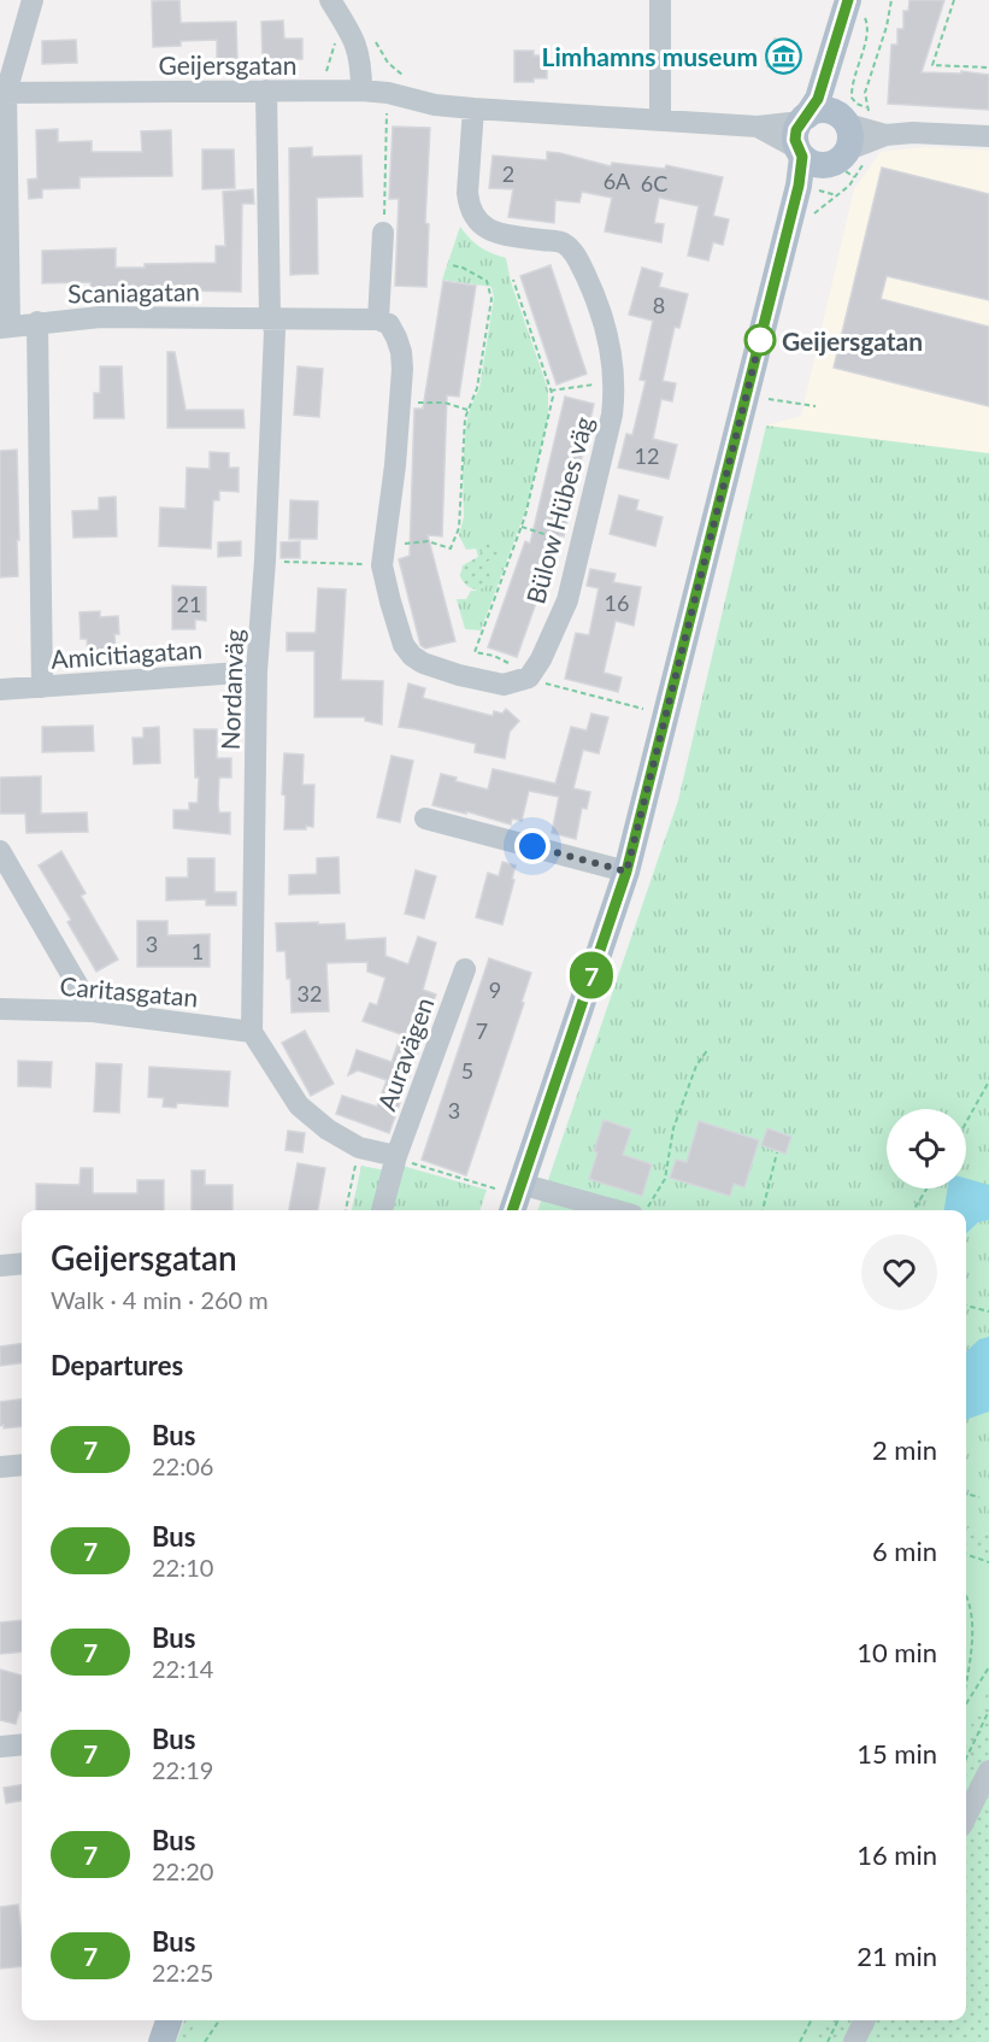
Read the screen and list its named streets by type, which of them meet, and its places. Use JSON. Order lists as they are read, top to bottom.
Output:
{
  "streets": {
    "street": [
      "Geijersgatan",
      "Scaniagatan",
      "Bülow Hübes väg",
      "Amicitiagatan",
      "Nordanväg",
      "Caritasgatan",
      "Auravägen"
    ]
  },
  "crossings": [
    ["Geijersgatan", "Bülow Hübes väg"],
    ["Geijersgatan", "Nordanväg"],
    ["Scaniagatan", "Nordanväg"],
    ["Amicitiagatan", "Nordanväg"],
    ["Nordanväg", "Caritasgatan"]
  ],
  "places": {
    "museum": ["Limhamns museum"],
    "other": ["Geijersgatan"]
  },
  "lines": ["bus line 7"],
  "house_numbers": [
    "2",
    "6A",
    "6C",
    "8",
    "12",
    "16",
    "21",
    "3",
    "1",
    "9",
    "32",
    "7",
    "5",
    "3"
  ],
  "page": {
    "on_map": "7",
    "heading": [
      ["Geijersgatan", "Walk · 4 min · 260 m"],
      "Departures"
    ],
    "list": [
      {
        "mark": "7",
        "name": "Bus",
        "note": "22:06",
        "value": "2 min"
      },
      {
        "mark": "7",
        "name": "Bus",
        "note": "22:10",
        "value": "6 min"
      },
      {
        "mark": "7",
        "name": "Bus",
        "note": "22:14",
        "value": "10 min"
      },
      {
        "mark": "7",
        "name": "Bus",
        "note": "22:19",
        "value": "15 min"
      },
      {
        "mark": "7",
        "name": "Bus",
        "note": "22:20",
        "value": "16 min"
      },
      {
        "mark": "7",
        "name": "Bus",
        "note": "22:25",
        "value": "21 min"
      }
    ]
  }
}
